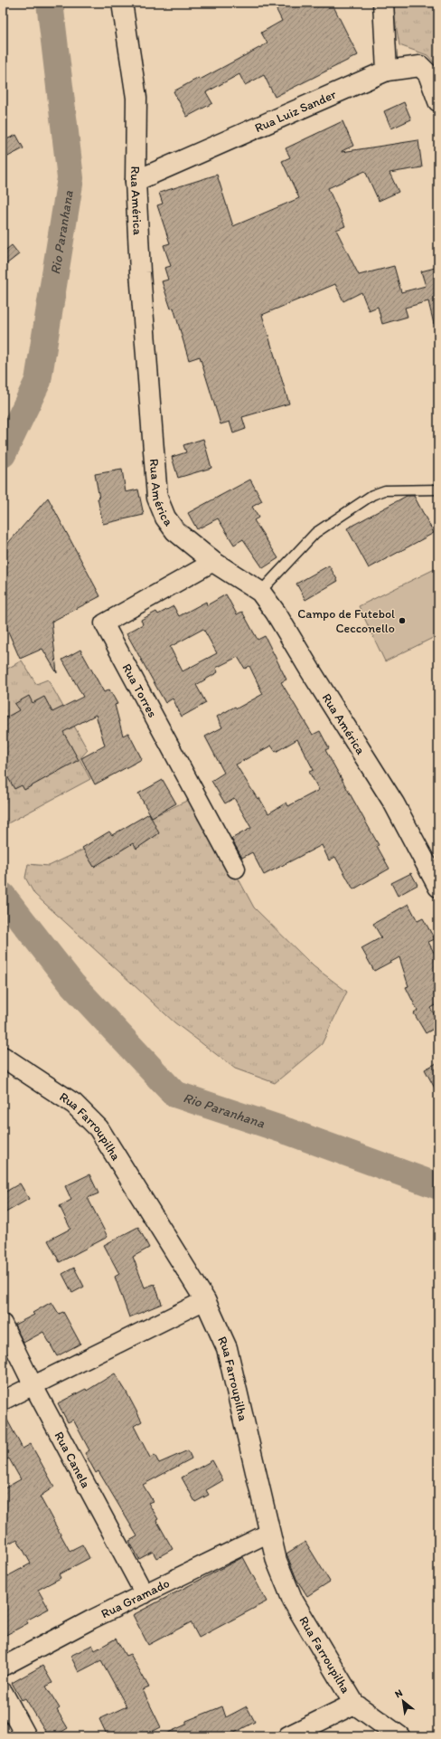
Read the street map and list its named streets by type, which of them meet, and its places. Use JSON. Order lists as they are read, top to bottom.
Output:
{
  "streets": {
    "street": [
      "Rua Luiz Sander",
      "Rua América",
      "Rua Torres",
      "Rua Farroupilha",
      "Rua Canela",
      "Rua Gramado"
    ]
  },
  "crossings": [
    ["Rua Luiz Sander", "Rua América"],
    ["Rua América", "Rua Torres"],
    ["Rua Farroupilha", "Rua Gramado"],
    ["Rua Canela", "Rua Gramado"]
  ],
  "water": ["Rio Paranhana"],
  "places": ["Campo de Futebol Cecconello"],
  "north": "top left"
}
